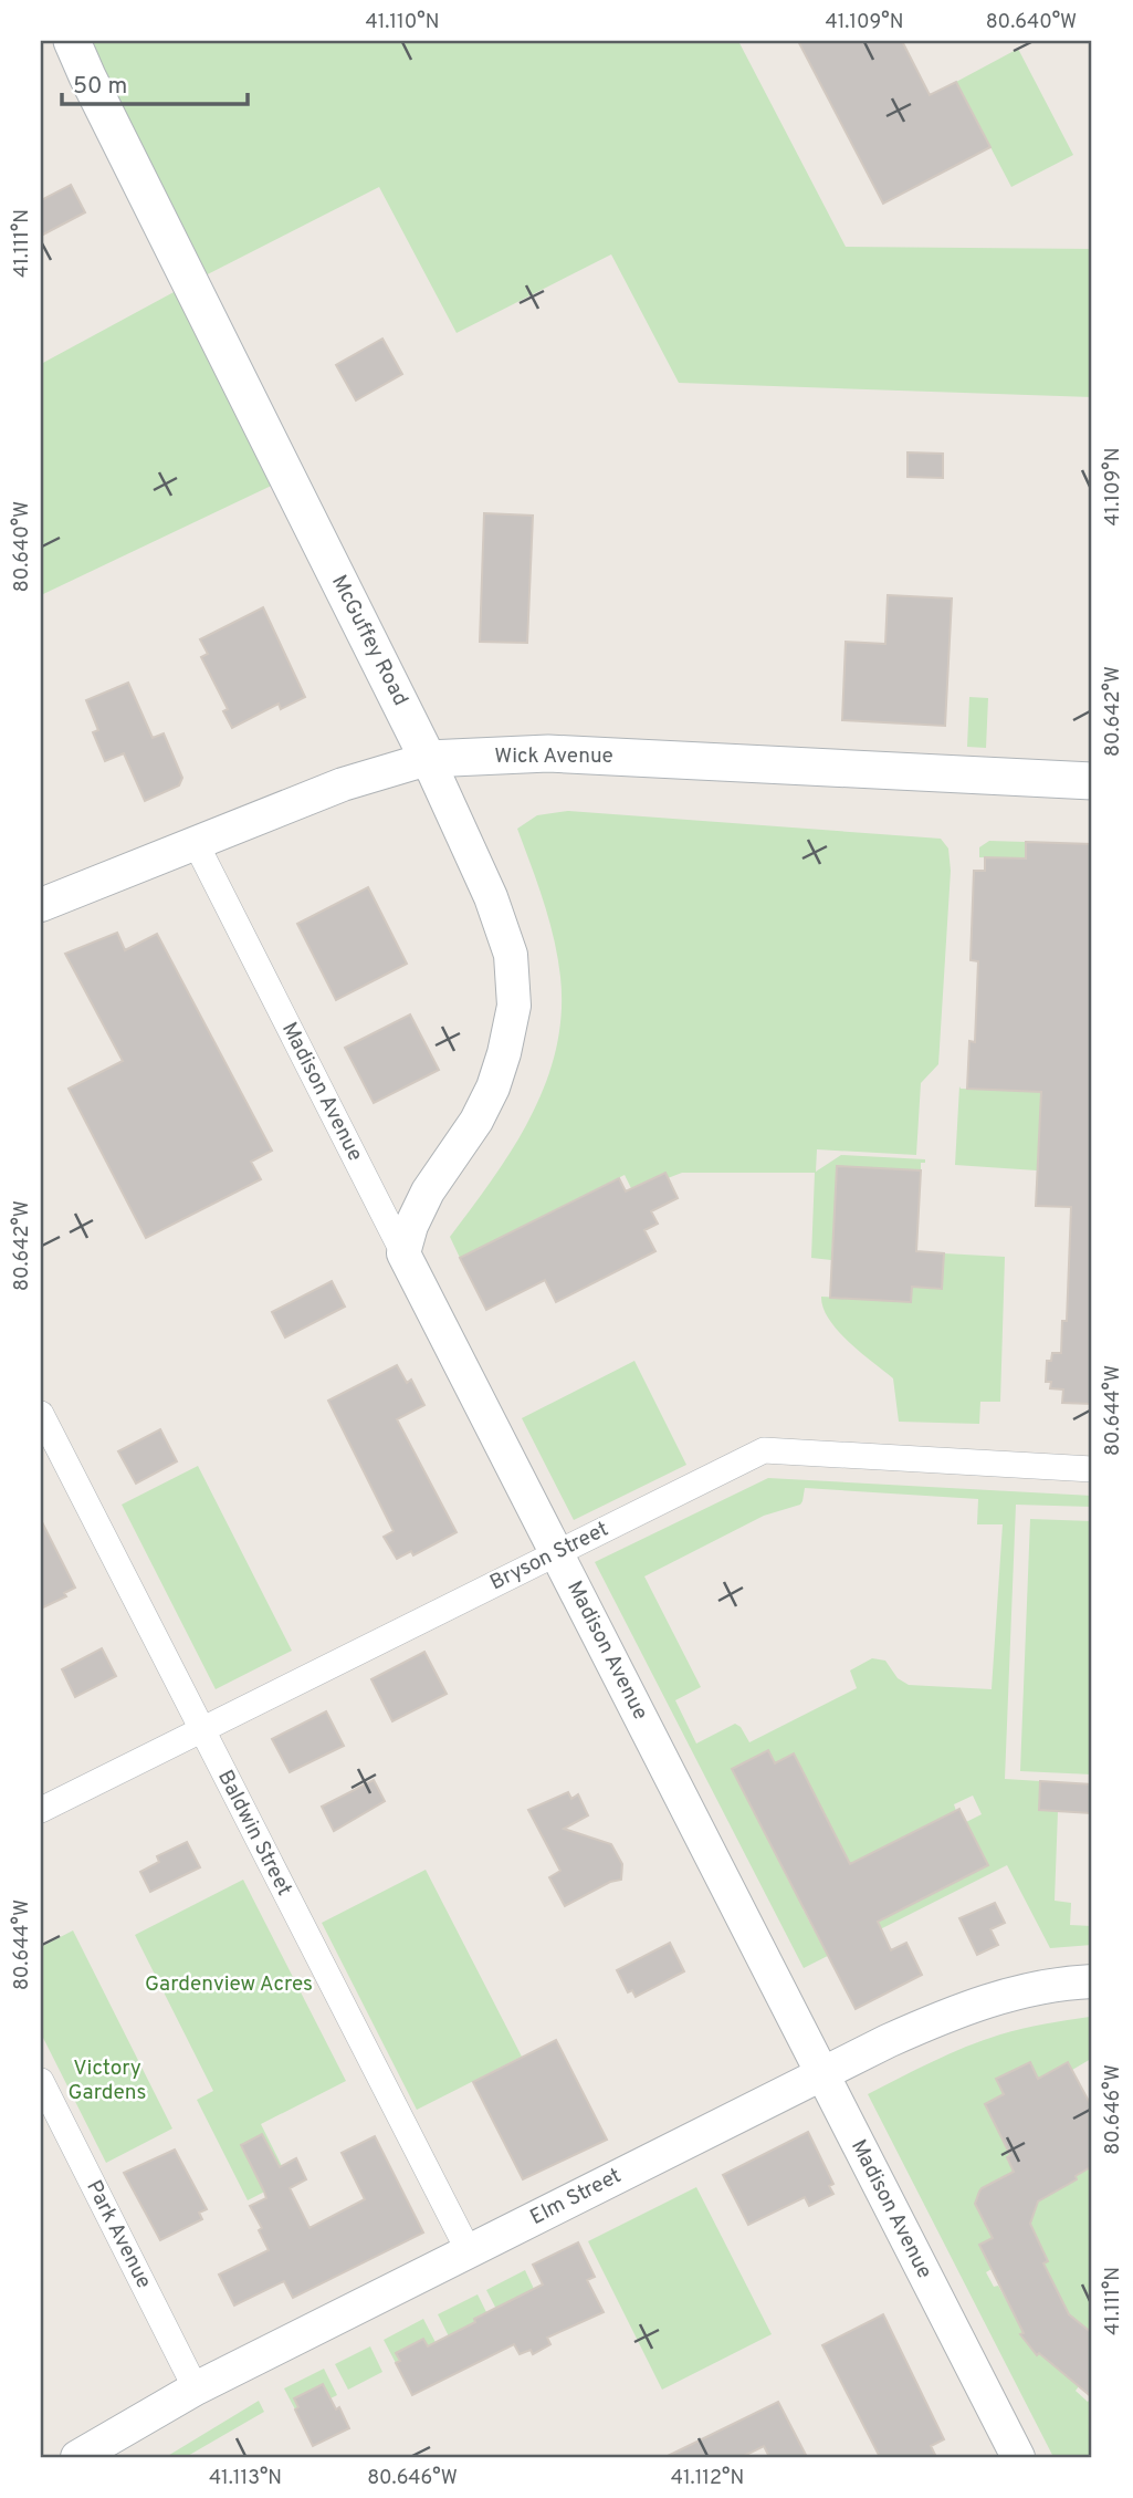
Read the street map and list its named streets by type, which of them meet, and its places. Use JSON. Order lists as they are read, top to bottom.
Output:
{
  "streets": {
    "main road": ["McGuffey Road", "Wick Avenue"],
    "street": [
      "Madison Avenue",
      "Bryson Street",
      "Baldwin Street",
      "Elm Street",
      "Park Avenue"
    ]
  },
  "crossings": [
    ["McGuffey Road", "Wick Avenue"],
    ["McGuffey Road", "Madison Avenue"],
    ["Wick Avenue", "Madison Avenue"],
    ["Madison Avenue", "Bryson Street"],
    ["Madison Avenue", "Elm Street"],
    ["Bryson Street", "Baldwin Street"],
    ["Baldwin Street", "Elm Street"],
    ["Elm Street", "Park Avenue"]
  ],
  "parks": ["Gardenview Acres", "Victory Gardens"],
  "scale_bar": "50 m",
  "coordinates": [
    "41.110°N",
    "41.109°N",
    "80.640°W",
    "41.111°N",
    "80.642°W",
    "80.644°W",
    "80.646°W",
    "41.113°N",
    "41.112°N"
  ]
}
